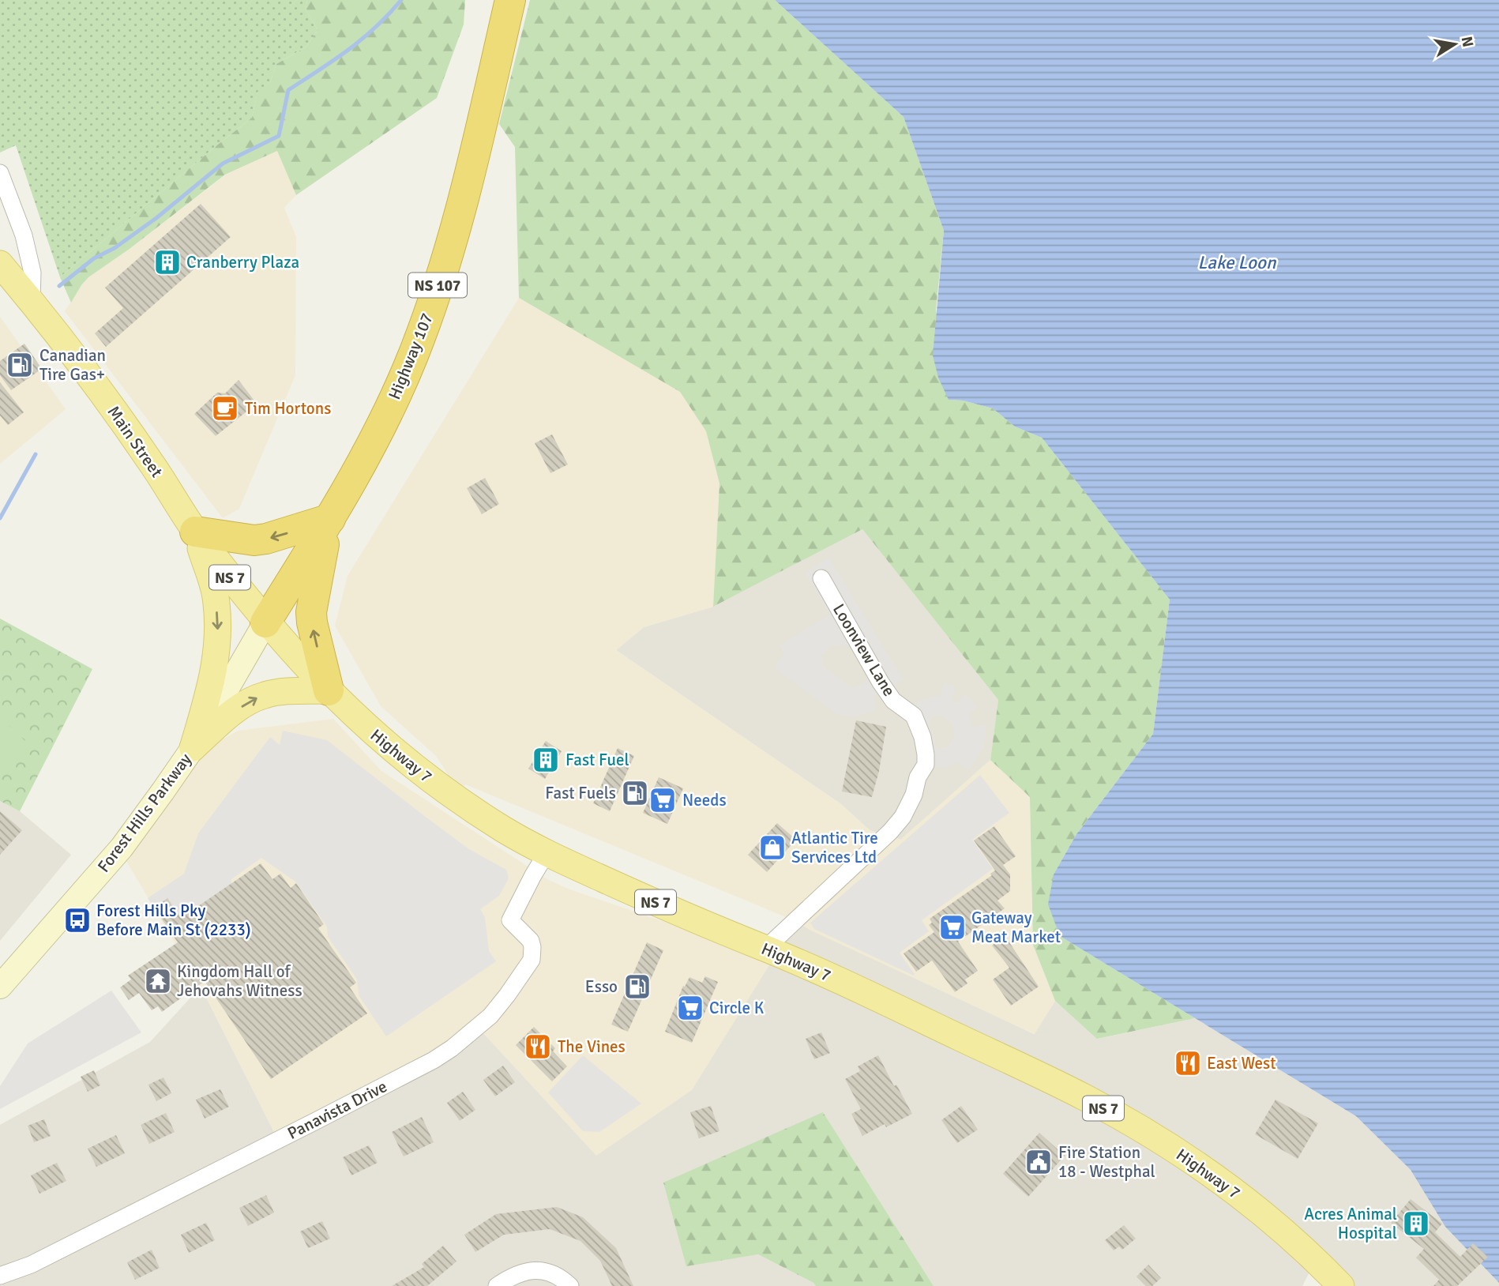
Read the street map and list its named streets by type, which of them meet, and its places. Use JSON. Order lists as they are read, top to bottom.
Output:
{
  "streets": {
    "highway": ["NS 107", "Highway 107"],
    "main road": [
      "Main Street",
      "NS 7",
      "Highway 7",
      "Forest Hills Parkway"
    ],
    "street": ["Loonview Lane", "Panavista Drive"]
  },
  "crossings": [
    ["Highway 107", "Main Street"],
    ["Highway 107", "Highway 7"],
    ["Highway 107", "Forest Hills Parkway"],
    ["Main Street", "Highway 7"],
    ["Main Street", "Forest Hills Parkway"],
    ["Loonview Lane", "Highway 7"],
    ["Highway 7", "Forest Hills Parkway"],
    ["Highway 7", "Panavista Drive"]
  ],
  "water": ["Lake Loon"],
  "places": {
    "building": ["Cranberry Plaza", "Fast Fuel", "Acres Animal Hospital"],
    "fuel station": ["Canadian Tire Gas+", "Fast Fuels", "Esso"],
    "cafe": ["Tim Hortons"],
    "supermarket": ["Needs", "Gateway Meat Market", "Circle K"],
    "shop": ["Atlantic Tire Services Ltd"],
    "bus stop": ["Forest Hills Pky Before Main St (2233)"],
    "temple": ["Kingdom Hall of Jehovahs Witness"],
    "restaurant": ["The Vines", "East West"],
    "public building": ["Fire Station 18 - Westphal"]
  },
  "north": "right"
}
